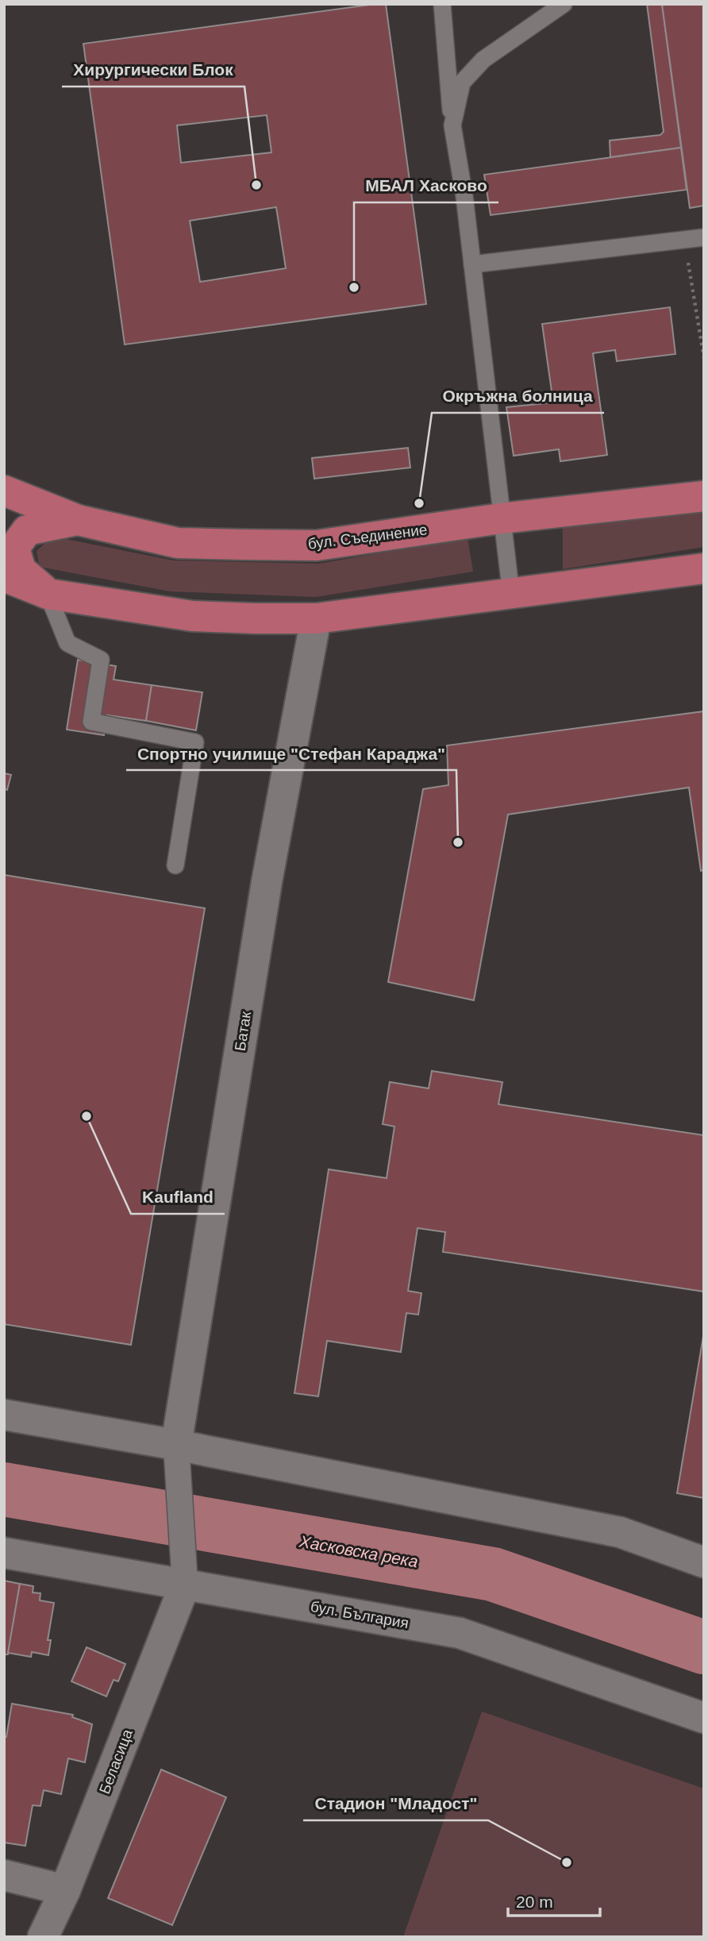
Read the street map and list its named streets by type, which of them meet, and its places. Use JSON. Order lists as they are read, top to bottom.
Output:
{
  "streets": {
    "main road": ["бул. Съединение"],
    "street": ["Батак", "бул. България", "Беласица"]
  },
  "crossings": [
    ["бул. България", "Беласица"]
  ],
  "water": ["Хасковска река"],
  "places": [
    "Хирургически Блок",
    "МБАЛ Хасково",
    "Окръжна болница",
    "Спортно училище \"Стефан Караджа\"",
    "Kaufland",
    "Стадион \"Младост\""
  ],
  "scale_bar": "20 m"
}
